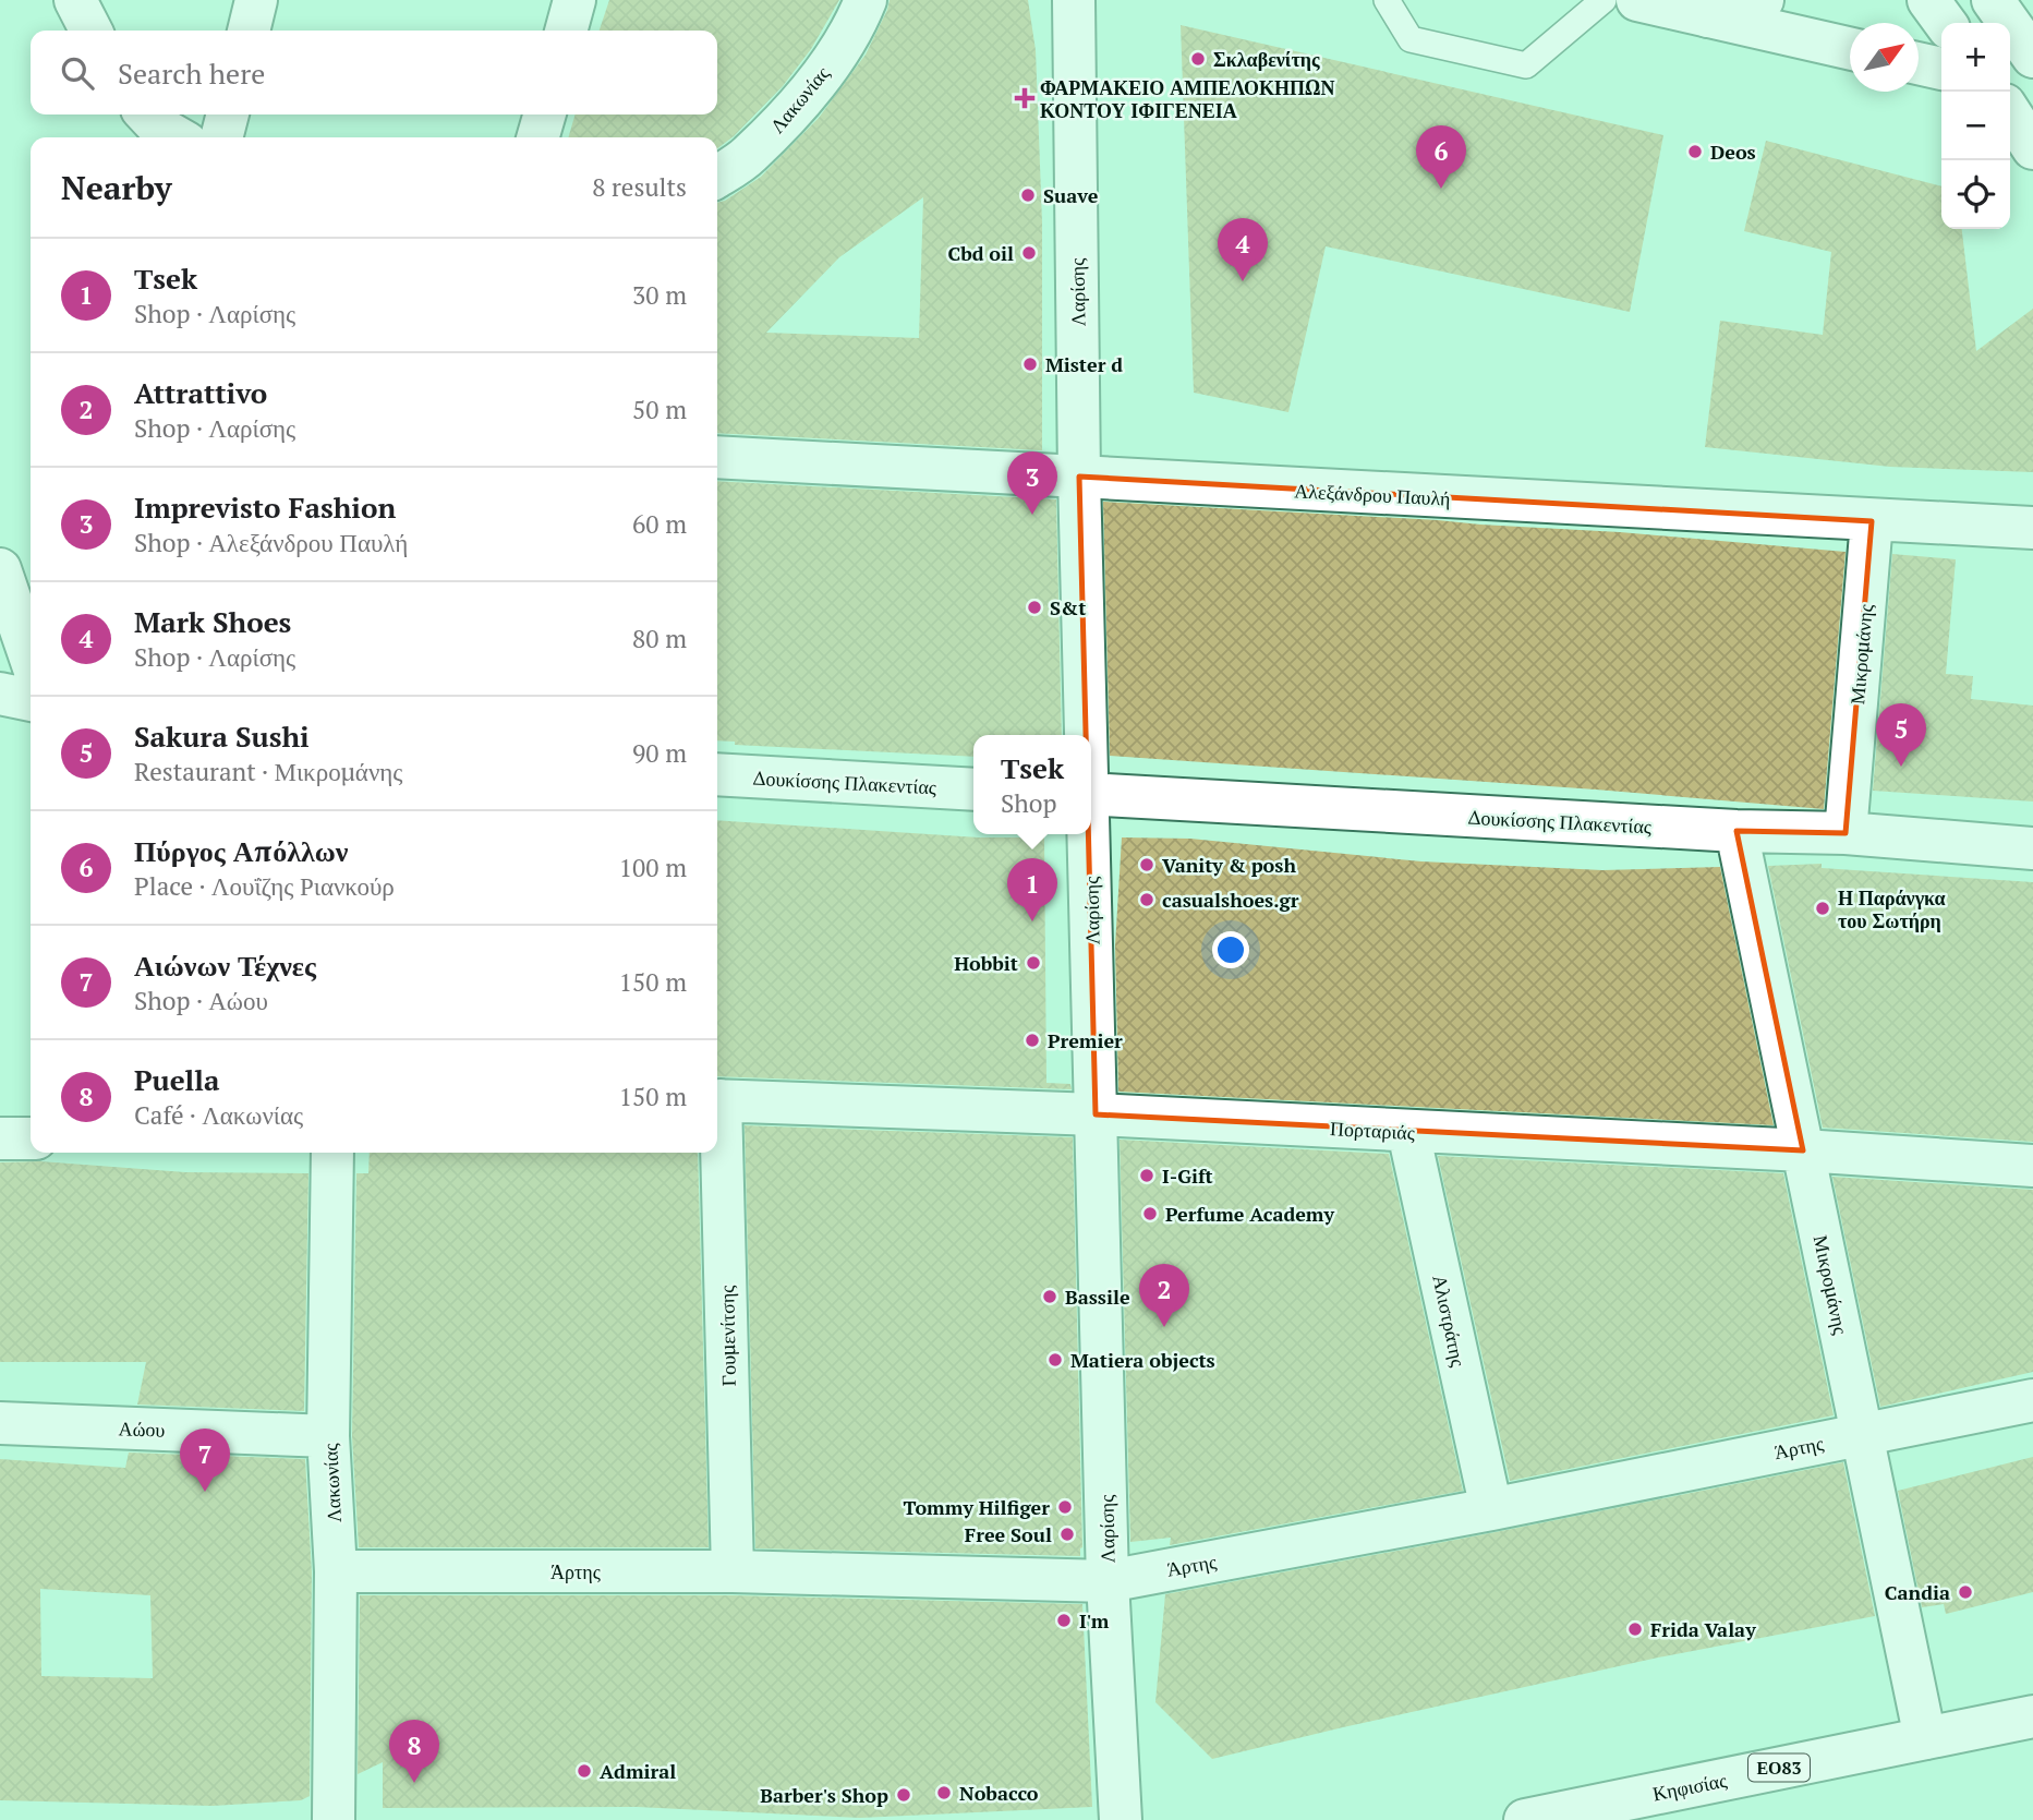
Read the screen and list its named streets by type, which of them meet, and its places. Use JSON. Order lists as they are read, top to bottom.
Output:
{
  "streets": {
    "street": [
      "Λακωνίας",
      "Λαρίσης",
      "Αλεξάνδρου Παυλή",
      "Μικρομάνης",
      "Δουκίσσης Πλακεντίας",
      "Πορταριάς",
      "Αλιστράτης",
      "Γουμενίτσης",
      "Αώου",
      "Άρτης",
      "ΕΟ83",
      "Κηφισίας"
    ]
  },
  "crossings": [
    ["Λακωνίας", "Αώου"],
    ["Λακωνίας", "Άρτης"],
    ["Λαρίσης", "Αλεξάνδρου Παυλή"],
    ["Λαρίσης", "Πορταριάς"],
    ["Λαρίσης", "Άρτης"],
    ["Αλεξάνδρου Παυλή", "Μικρομάνης"],
    ["Μικρομάνης", "Δουκίσσης Πλακεντίας"],
    ["Μικρομάνης", "Πορταριάς"],
    ["Μικρομάνης", "Άρτης"],
    ["Μικρομάνης", "Κηφισίας"],
    ["Πορταριάς", "Αλιστράτης"],
    ["Αλιστράτης", "Άρτης"],
    ["Γουμενίτσης", "Άρτης"]
  ],
  "places": {
    "other": [
      "Σκλαβενίτης",
      "Deos",
      "Suave",
      "Cbd oil",
      "Mister d",
      "S&t",
      "Vanity & posh",
      "casualshoes.gr",
      "Η Παράνγκα του Σωτήρη",
      "Hobbit",
      "Premier",
      "I-Gift",
      "Perfume Academy",
      "Bassile",
      "Matiera objects",
      "Tommy Hilfiger",
      "Free Soul",
      "Candia",
      "I'm",
      "Frida Valay",
      "Admiral",
      "Nobacco",
      "Barber's Shop"
    ],
    "health": ["ΦΑΡΜΑΚΕΙΟ ΑΜΠΕΛΟΚΗΠΩΝ ΚΟΝΤΟΥ ΙΦΙΓΕΝΕΙΑ"]
  },
  "north": "top right",
  "page": {
    "map_buttons": ["+", "−"],
    "search": "Search here",
    "pins": [
      "6",
      "4",
      "3",
      "5",
      "1",
      "2",
      "7",
      "8"
    ],
    "heading": ["Nearby", "8 results"],
    "list": [
      {
        "mark": "1",
        "name": "Τsek",
        "note": "Shop · Λαρίσης",
        "value": "30 m"
      },
      {
        "mark": "2",
        "name": "Attrattivo",
        "note": "Shop · Λαρίσης",
        "value": "50 m"
      },
      {
        "mark": "3",
        "name": "Imprevisto Fashion",
        "note": "Shop · Αλεξάνδρου Παυλή",
        "value": "60 m"
      },
      {
        "mark": "4",
        "name": "Mark Shoes",
        "note": "Shop · Λαρίσης",
        "value": "80 m"
      },
      {
        "mark": "5",
        "name": "Sakura Sushi",
        "note": "Restaurant · Μικρομάνης",
        "value": "90 m"
      },
      {
        "mark": "6",
        "name": "Πύργος Απόλλων",
        "note": "Place · Λουΐζης Ριανκούρ",
        "value": "100 m"
      },
      {
        "mark": "7",
        "name": "Αιώνων Τέχνες",
        "note": "Shop · Αώου",
        "value": "150 m"
      },
      {
        "mark": "8",
        "name": "Puella",
        "note": "Café · Λακωνίας",
        "value": "150 m"
      }
    ],
    "popup": ["Τsek", "Shop"]
  }
}
